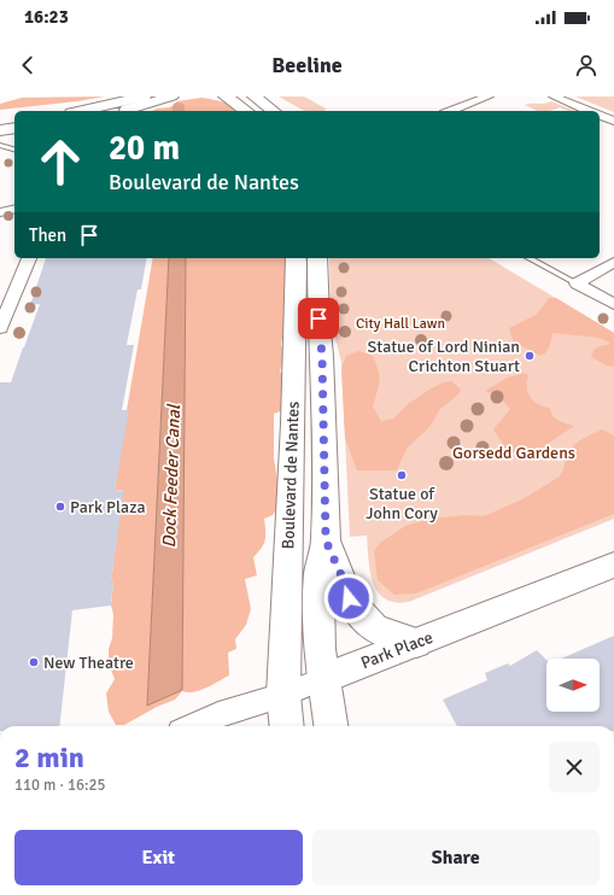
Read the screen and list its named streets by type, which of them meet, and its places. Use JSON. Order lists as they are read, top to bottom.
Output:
{
  "streets": {
    "main road": ["Boulevard de Nantes", "Park Place"]
  },
  "crossings": [
    ["Boulevard de Nantes", "Park Place"]
  ],
  "water": ["Dock Feeder Canal"],
  "parks": ["City Hall Lawn", "Gorsedd Gardens"],
  "places": [
    "Statue of Lord Ninian Crichton Stuart",
    "Statue of John Cory",
    "Park Plaza",
    "New Theatre"
  ],
  "north": "right",
  "page": {
    "status": "16:23",
    "header": "Beeline",
    "turn": ["20 m", "Boulevard de Nantes"],
    "then": "Then",
    "heading": ["2 min", "110 m · 16:25"],
    "buttons": ["Exit", "Share"]
  }
}
